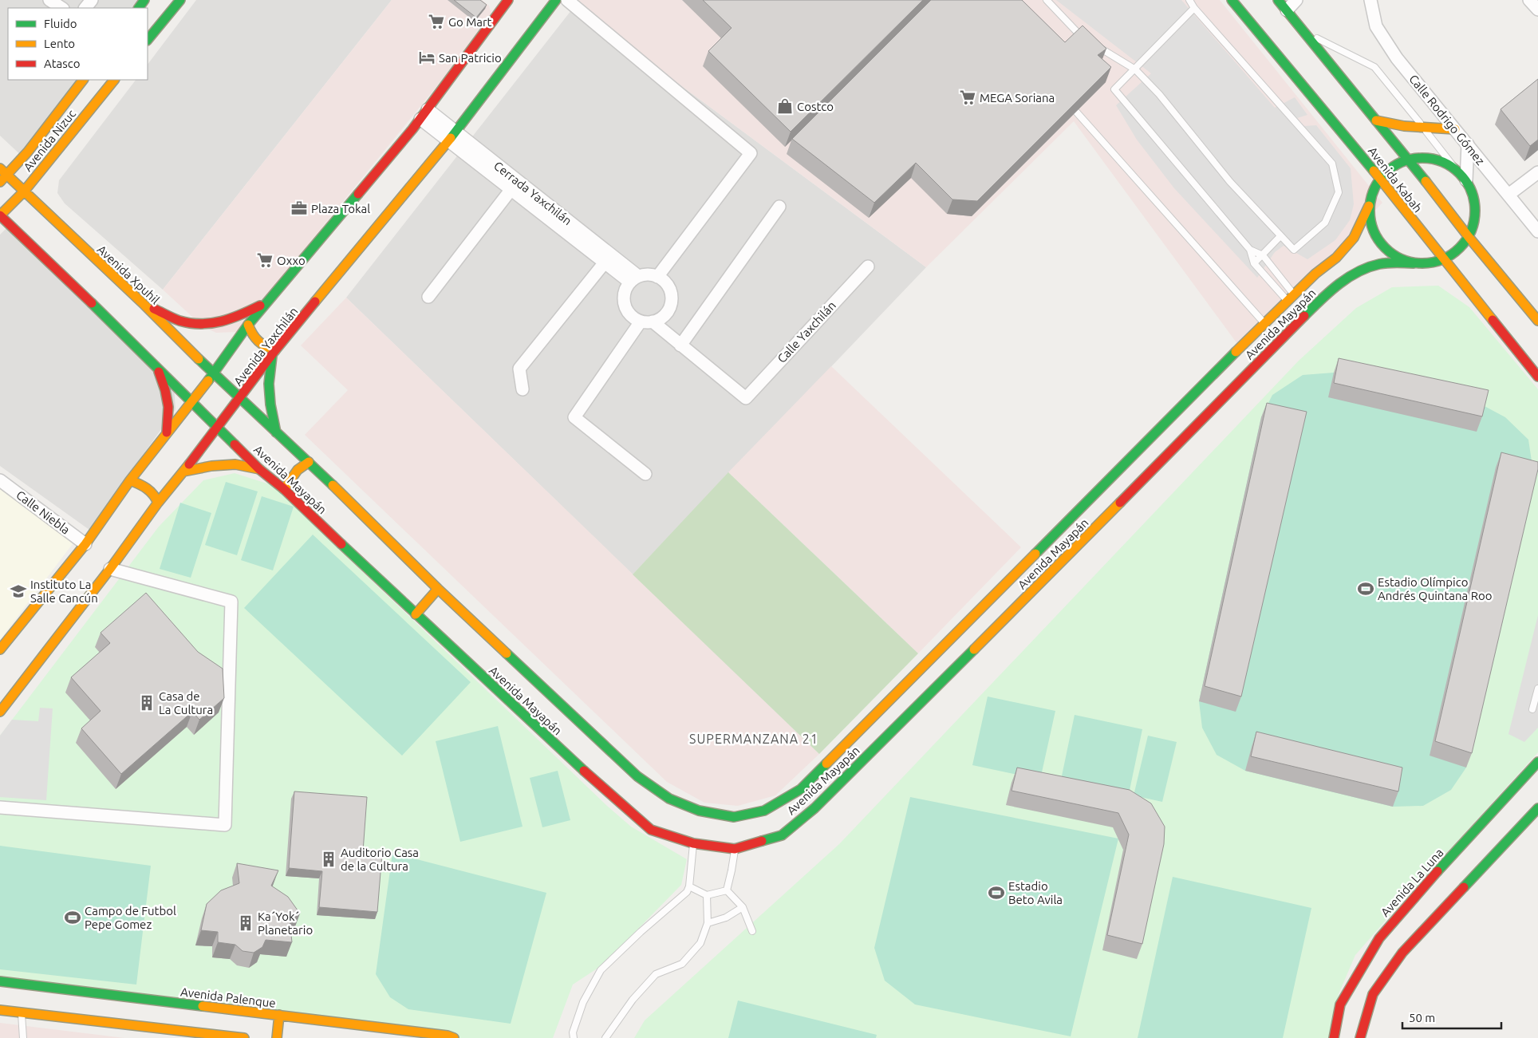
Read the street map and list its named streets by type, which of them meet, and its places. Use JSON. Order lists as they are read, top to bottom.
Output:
{
  "streets": {
    "street": [
      "Calle Rodrigo Gómez",
      "Avenida Nizuc",
      "Avenida Kabah",
      "Cerrada Yaxchilán",
      "Avenida Xpuhil",
      "Avenida Mayapán",
      "Calle Yaxchilán",
      "Avenida Yaxchilán",
      "Calle Niebla",
      "Avenida La Luna",
      "Avenida Palenque"
    ]
  },
  "crossings": [
    ["Avenida Nizuc", "Avenida Xpuhil"],
    ["Avenida Kabah", "Avenida Mayapán"],
    ["Cerrada Yaxchilán", "Avenida Yaxchilán"],
    ["Avenida Xpuhil", "Avenida Mayapán"],
    ["Avenida Xpuhil", "Avenida Yaxchilán"],
    ["Avenida Mayapán", "Avenida Yaxchilán"],
    ["Avenida Yaxchilán", "Calle Niebla"]
  ],
  "districts": ["SUPERMANZANA 21"],
  "places": {
    "supermarket": ["Go Mart", "MEGA Soriana", "Oxxo"],
    "hotel": ["San Patricio"],
    "shop": ["Costco"],
    "office": ["Plaza Tokal"],
    "sports": ["Estadio Olímpico Andrés Quintana Roo", "Estadio Beto Avila", "Campo de Futbol Pepe Gomez"],
    "school or university": ["Instituto La Salle Cancún"],
    "building": ["Casa de La Cultura", "Auditorio Casa de la Cultura", "Ka´Yok´ Planetario"]
  },
  "legend": ["Fluido", "Lento", "Atasco"],
  "scale_bar": "50 m"
}
